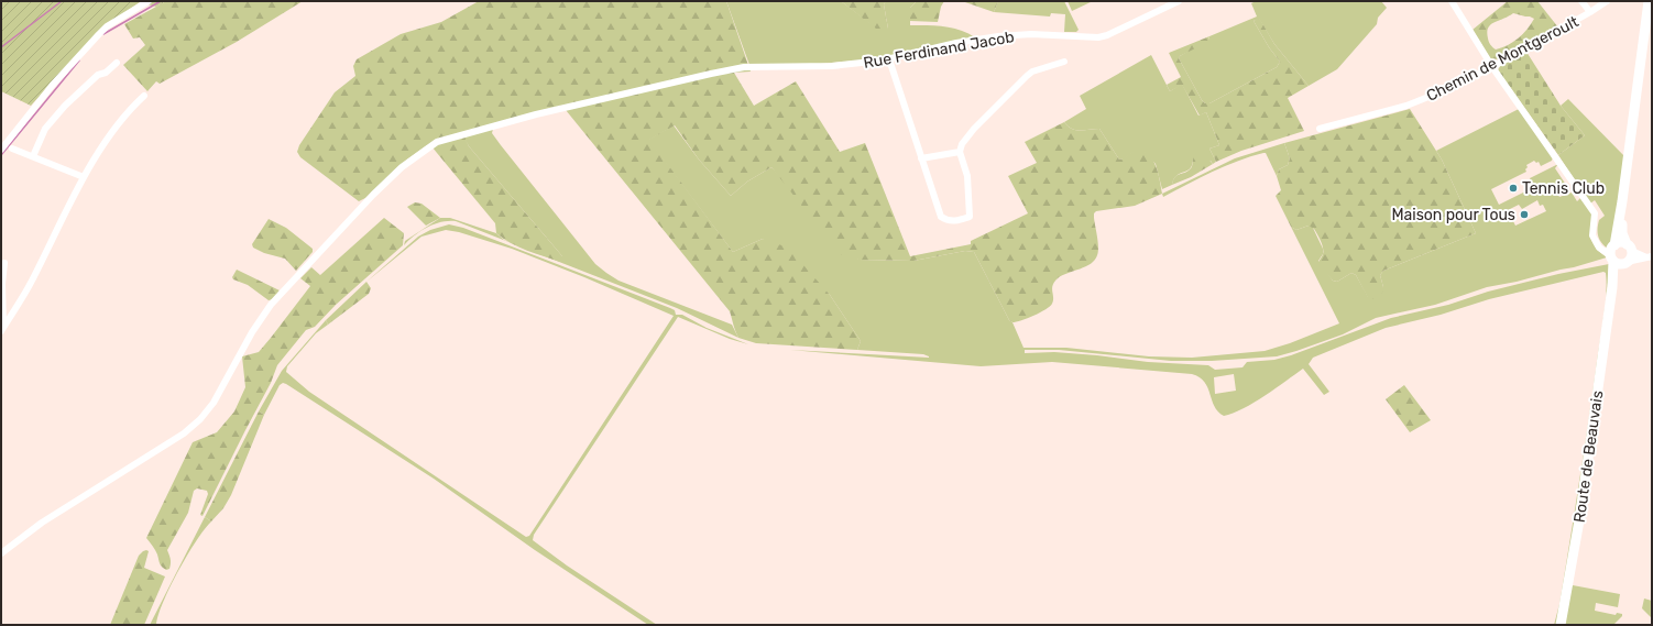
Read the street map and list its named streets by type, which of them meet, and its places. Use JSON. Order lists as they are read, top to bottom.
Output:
{
  "streets": {
    "main road": ["Route de Beauvais"],
    "street": ["Rue Ferdinand Jacob", "Chemin de Montgeroult"]
  },
  "places": ["Tennis Club", "Maison pour Tous"]
}
